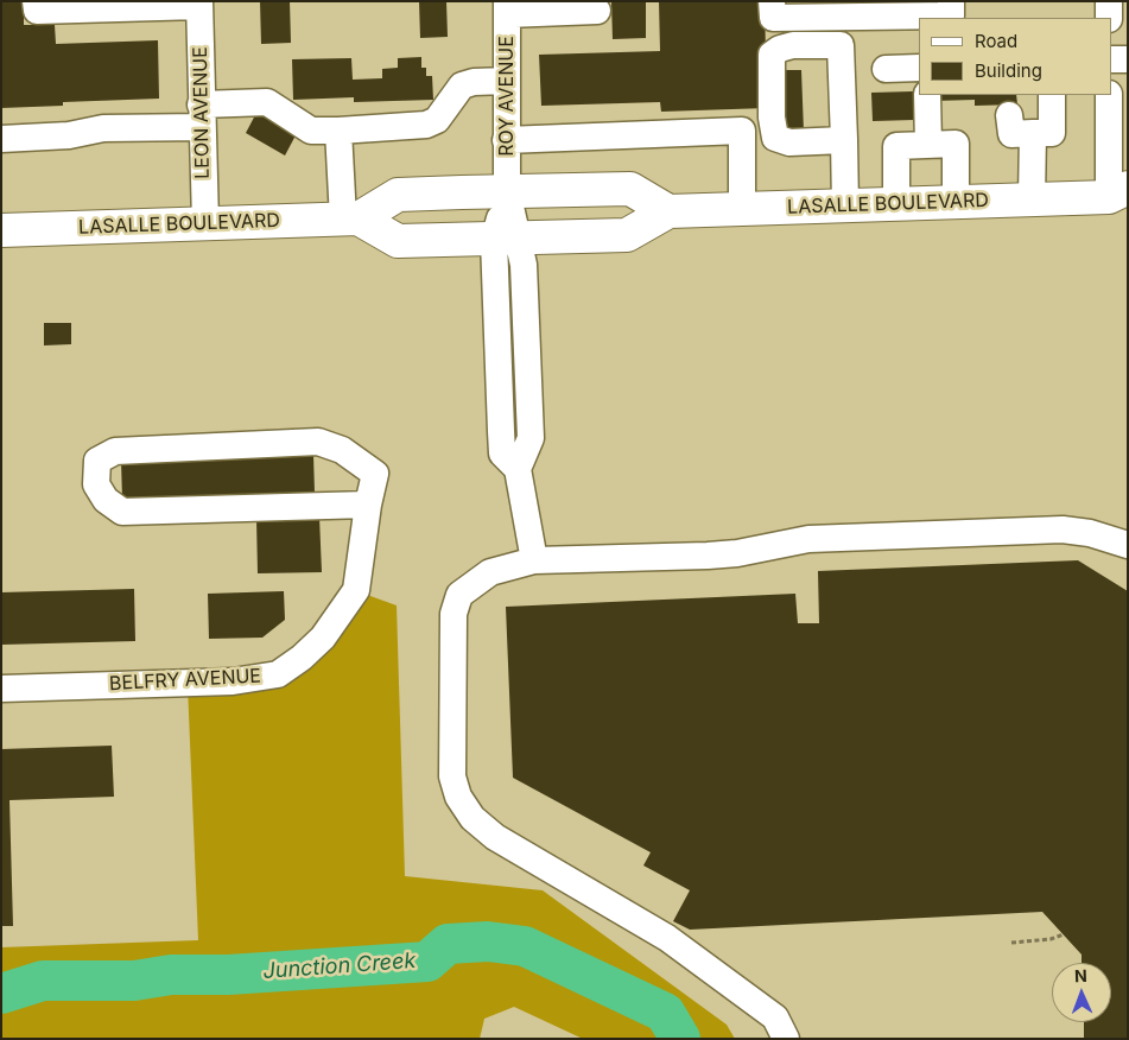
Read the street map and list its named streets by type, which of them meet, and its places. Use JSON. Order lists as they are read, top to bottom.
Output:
{
  "streets": {
    "main road": ["LASALLE BOULEVARD"],
    "street": ["ROY AVENUE", "LEON AVENUE", "BELFRY AVENUE"]
  },
  "crossings": [
    ["ROY AVENUE", "LASALLE BOULEVARD"],
    ["LEON AVENUE", "LASALLE BOULEVARD"]
  ],
  "water": ["Junction Creek"],
  "legend": ["Road", "Building"],
  "north": "top"
}
